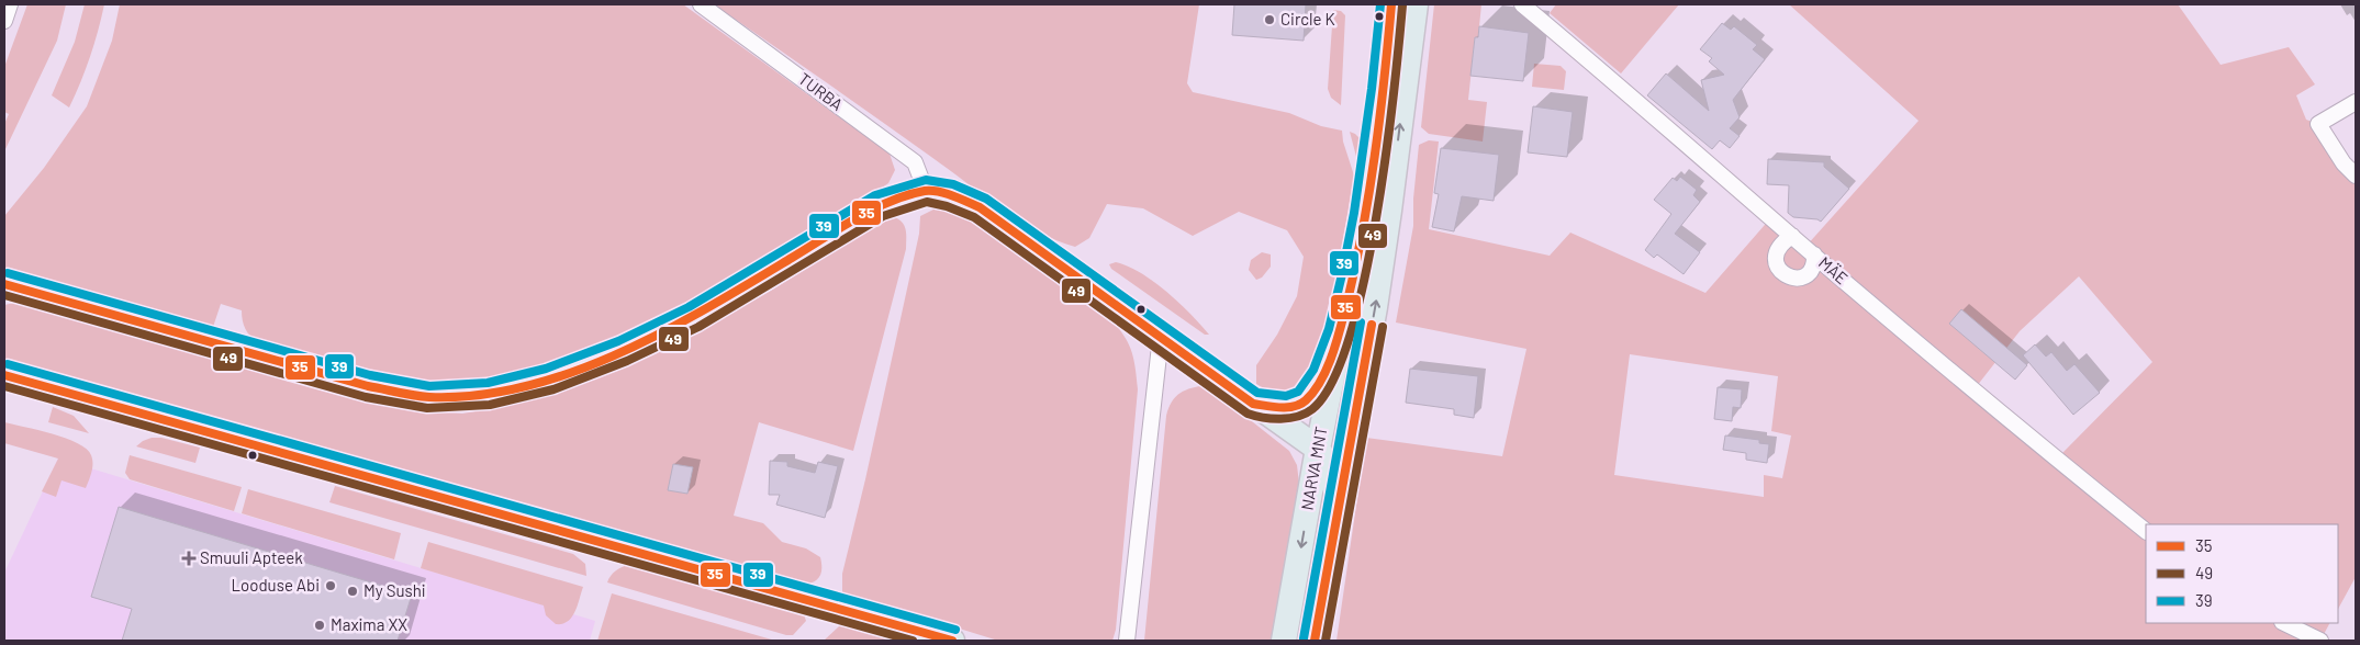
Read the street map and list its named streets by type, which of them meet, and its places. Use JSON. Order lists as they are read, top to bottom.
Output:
{
  "streets": {
    "main road": ["NARVA MNT"],
    "street": ["TURBA", "MÄE"]
  },
  "places": {
    "other": [
      "Circle K",
      "Looduse Abi",
      "My Sushi",
      "Maxima XX"
    ],
    "health": ["Smuuli Apteek"]
  },
  "lines": ["transit line 35", "transit line 39", "transit line 49"],
  "legend": ["35", "49", "39"]
}
